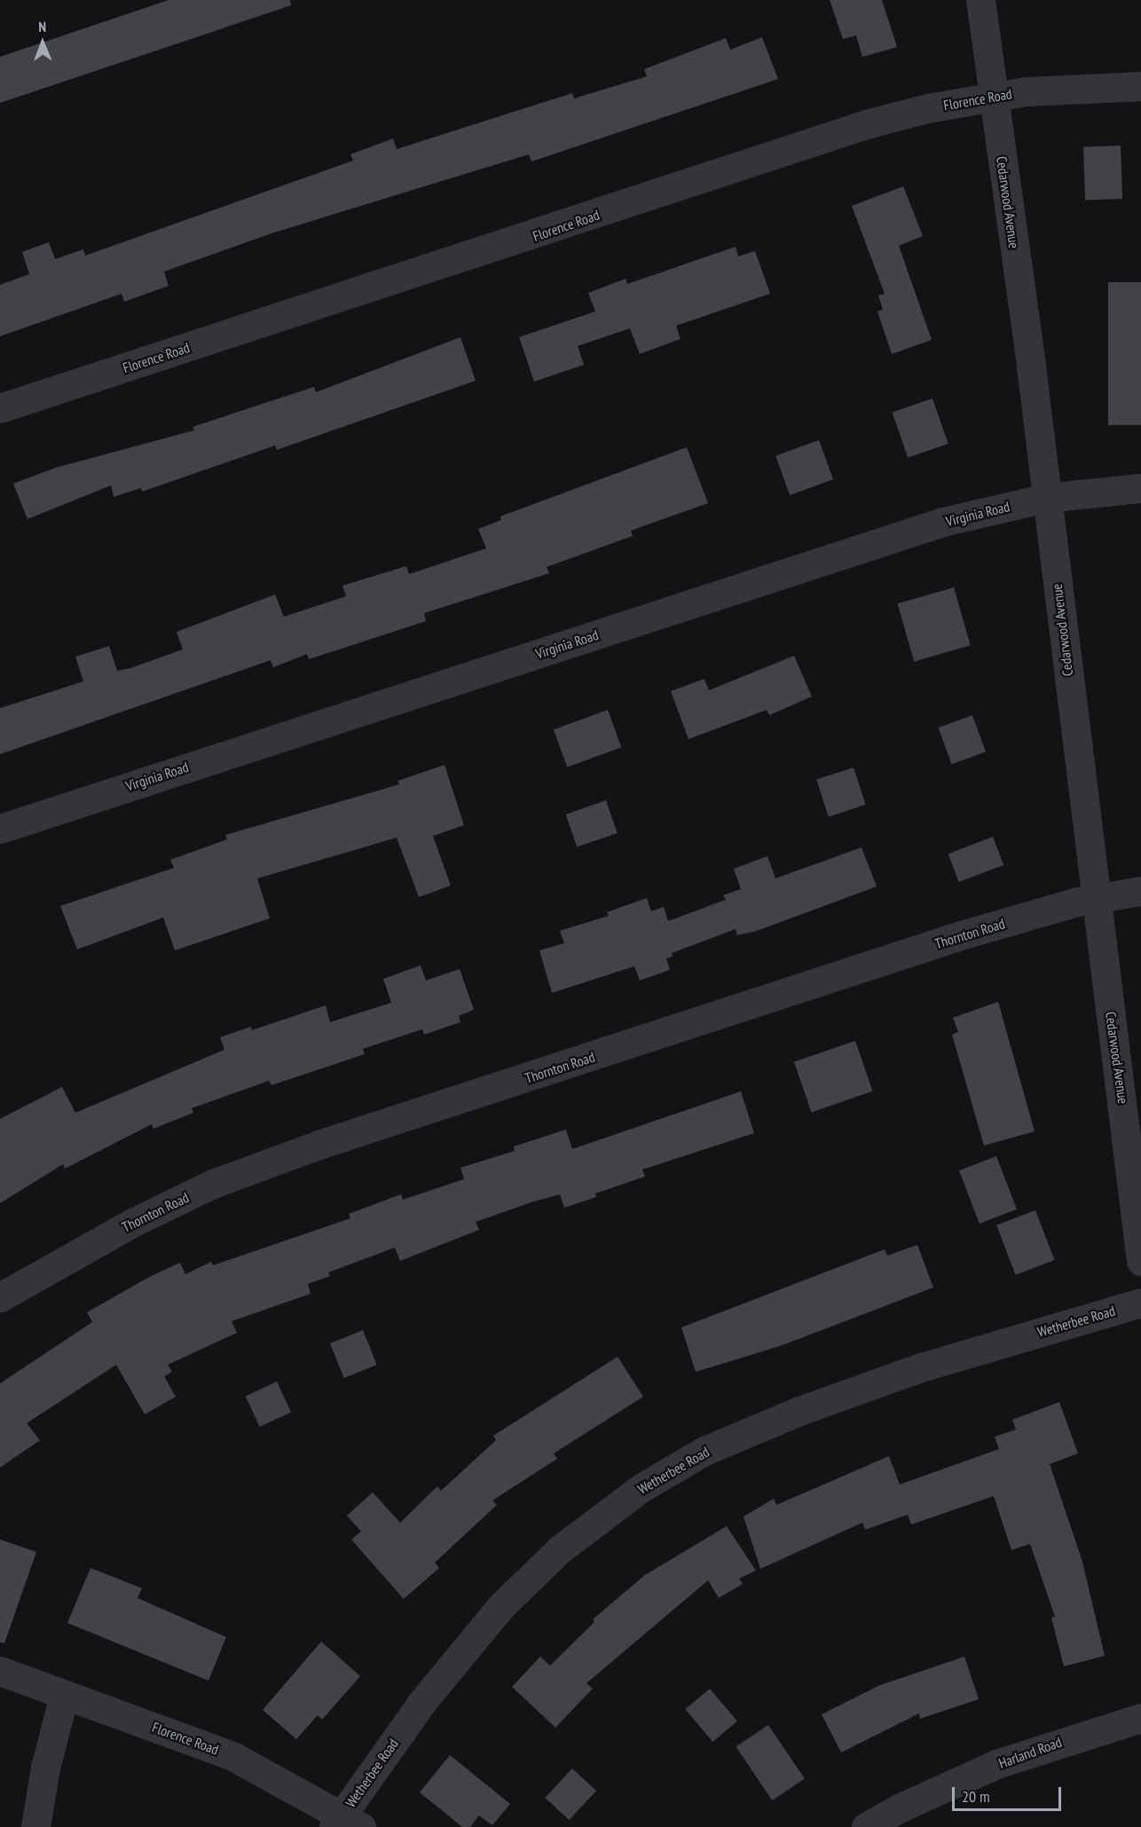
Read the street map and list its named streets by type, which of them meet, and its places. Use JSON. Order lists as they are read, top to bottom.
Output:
{
  "streets": {
    "street": [
      "Florence Road",
      "Cedarwood Avenue",
      "Virginia Road",
      "Thornton Road",
      "Wetherbee Road",
      "Harland Road"
    ]
  },
  "crossings": [
    ["Florence Road", "Cedarwood Avenue"],
    ["Florence Road", "Wetherbee Road"],
    ["Cedarwood Avenue", "Virginia Road"],
    ["Cedarwood Avenue", "Thornton Road"]
  ],
  "scale_bar": "20 m",
  "north": "top"
}
